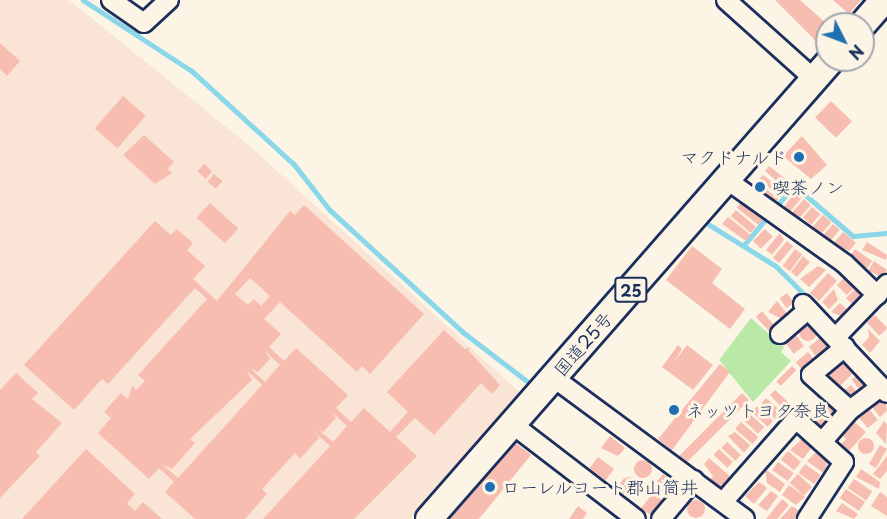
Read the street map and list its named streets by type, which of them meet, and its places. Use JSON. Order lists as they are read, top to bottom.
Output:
{
  "streets": {
    "highway": ["25", "国道25号"]
  },
  "places": [
    "マクドナルド",
    "喫茶ノン",
    "ネッツトヨタ奈良",
    "ローレルコート郡山筒井"
  ],
  "north": "bottom right"
}
